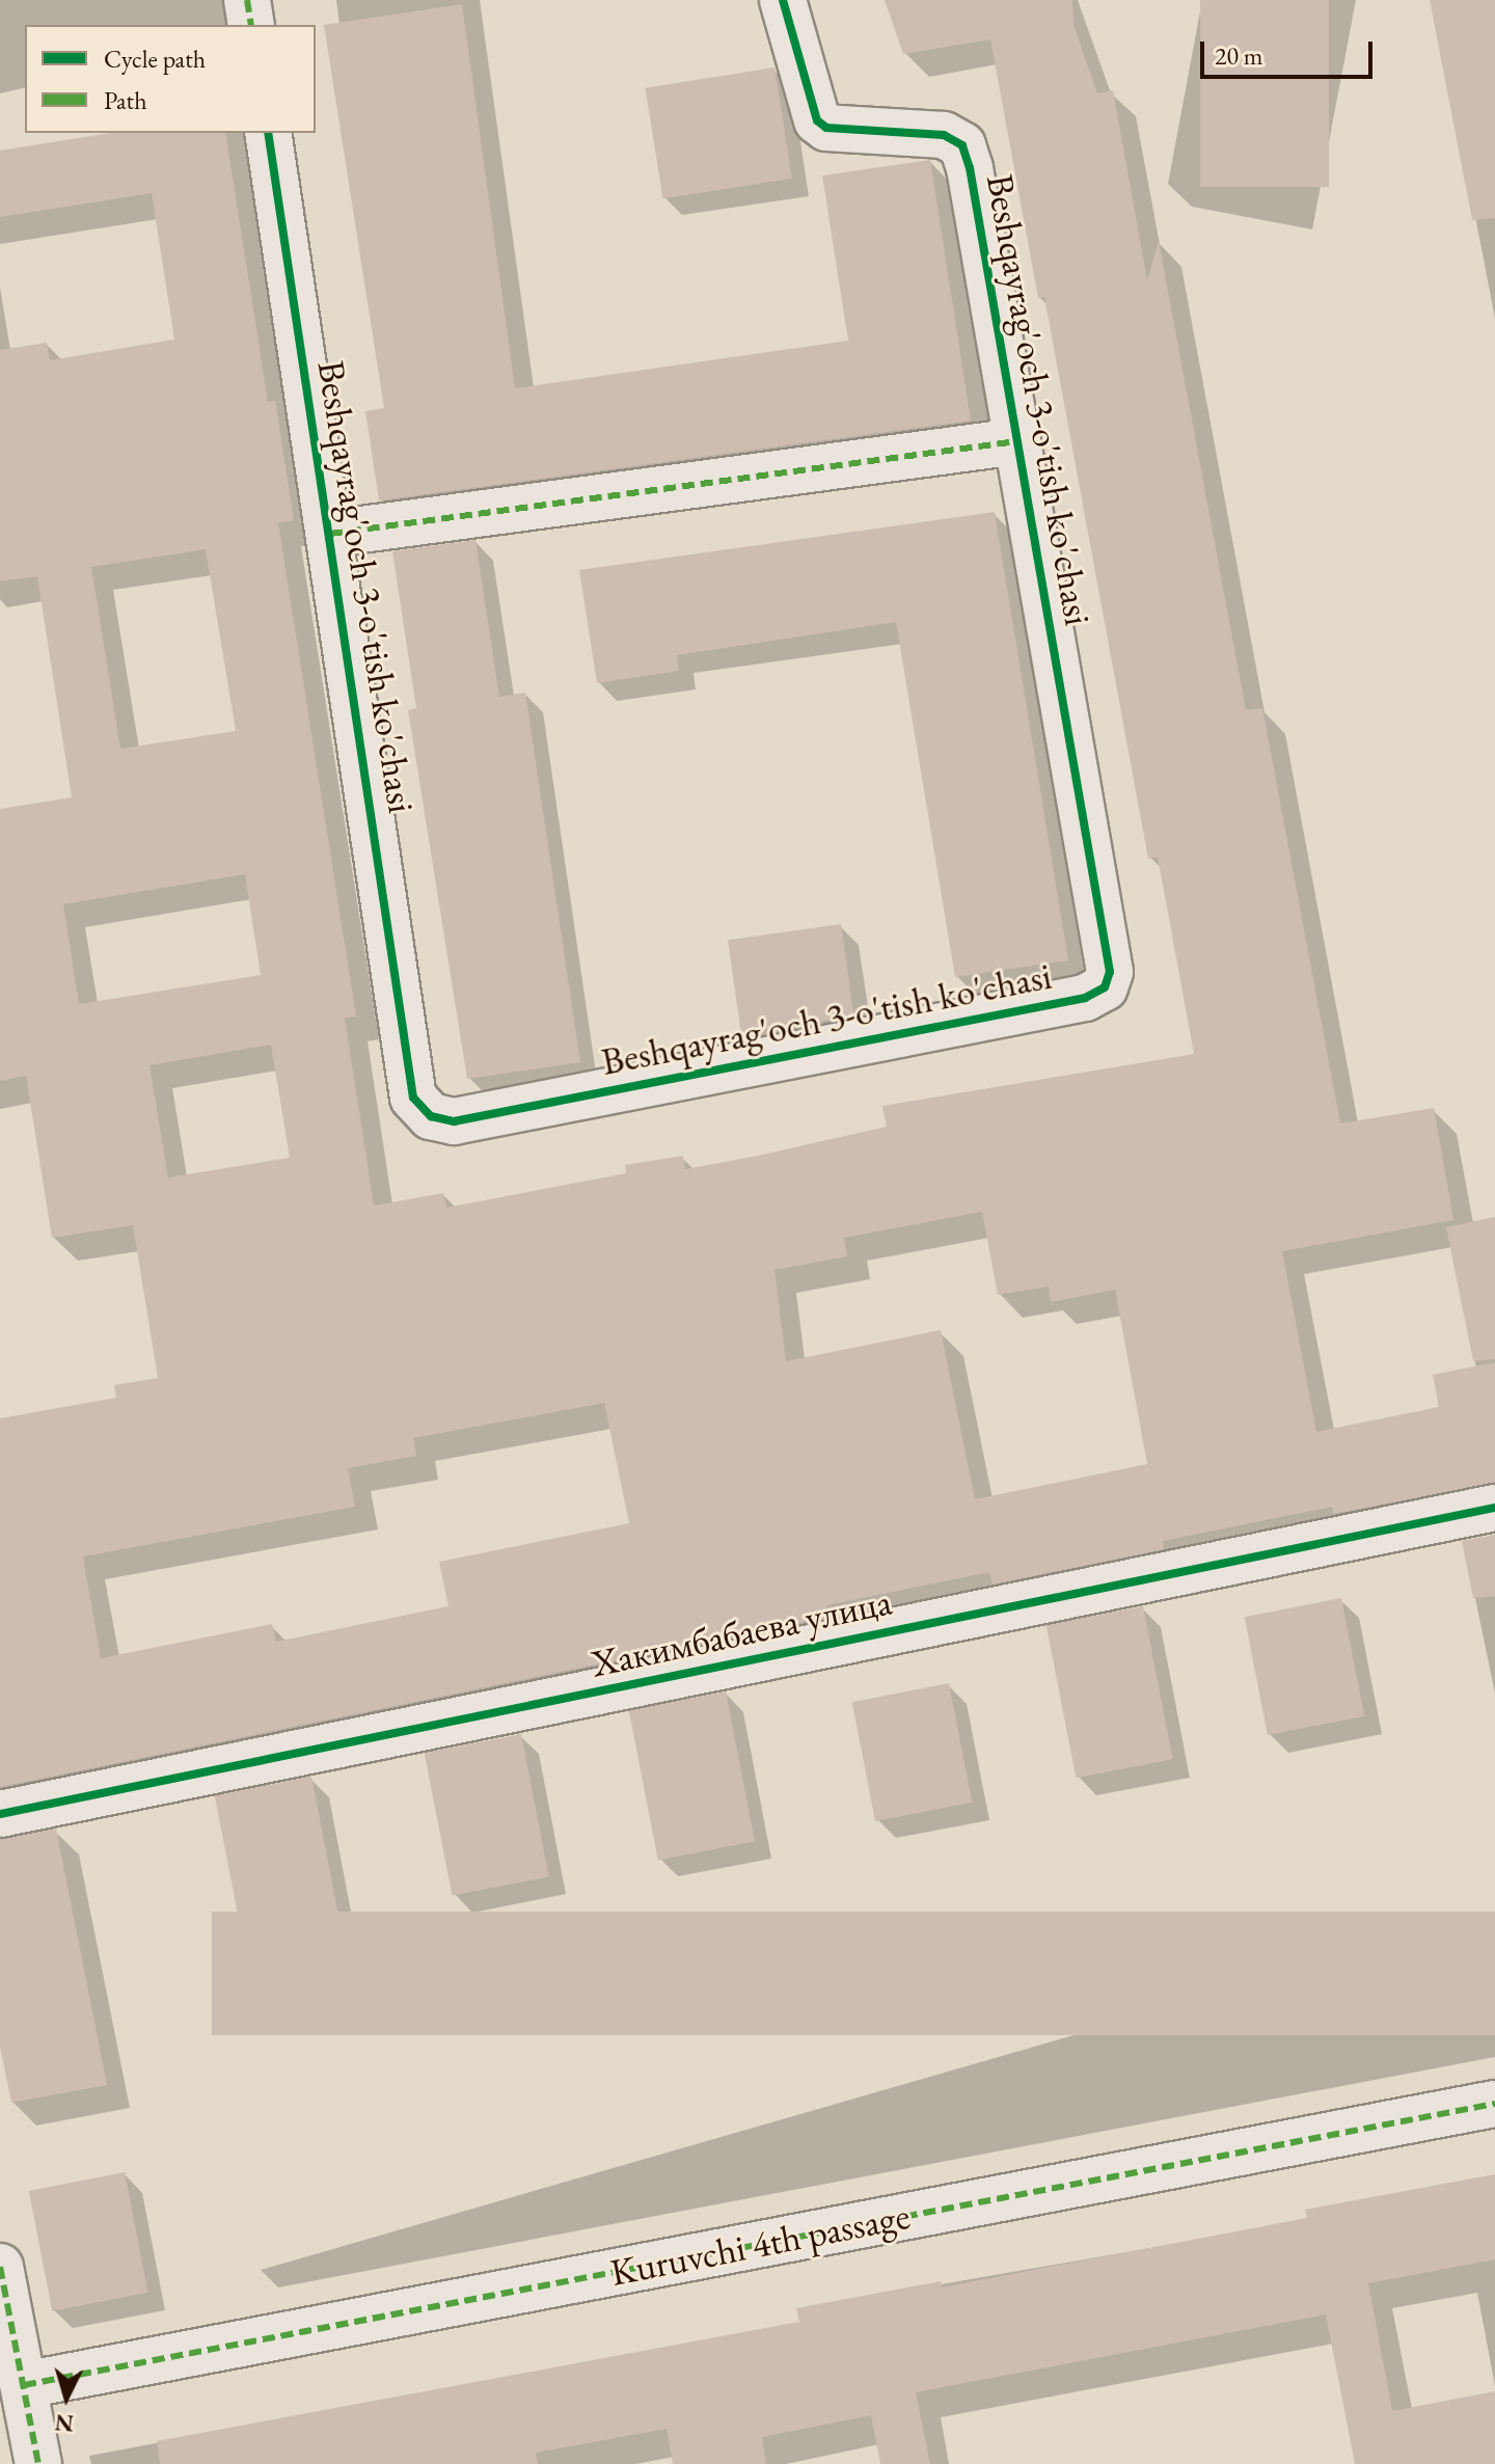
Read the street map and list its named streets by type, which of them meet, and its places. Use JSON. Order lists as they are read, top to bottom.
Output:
{
  "streets": {
    "street": ["Beshqayrag'och 3-o'tish ko'chasi", "Хакимбабаева улица", "Kuruvchi 4th passage"]
  },
  "legend": ["Cycle path", "Path"],
  "scale_bar": "20 m",
  "north": "bottom"
}
